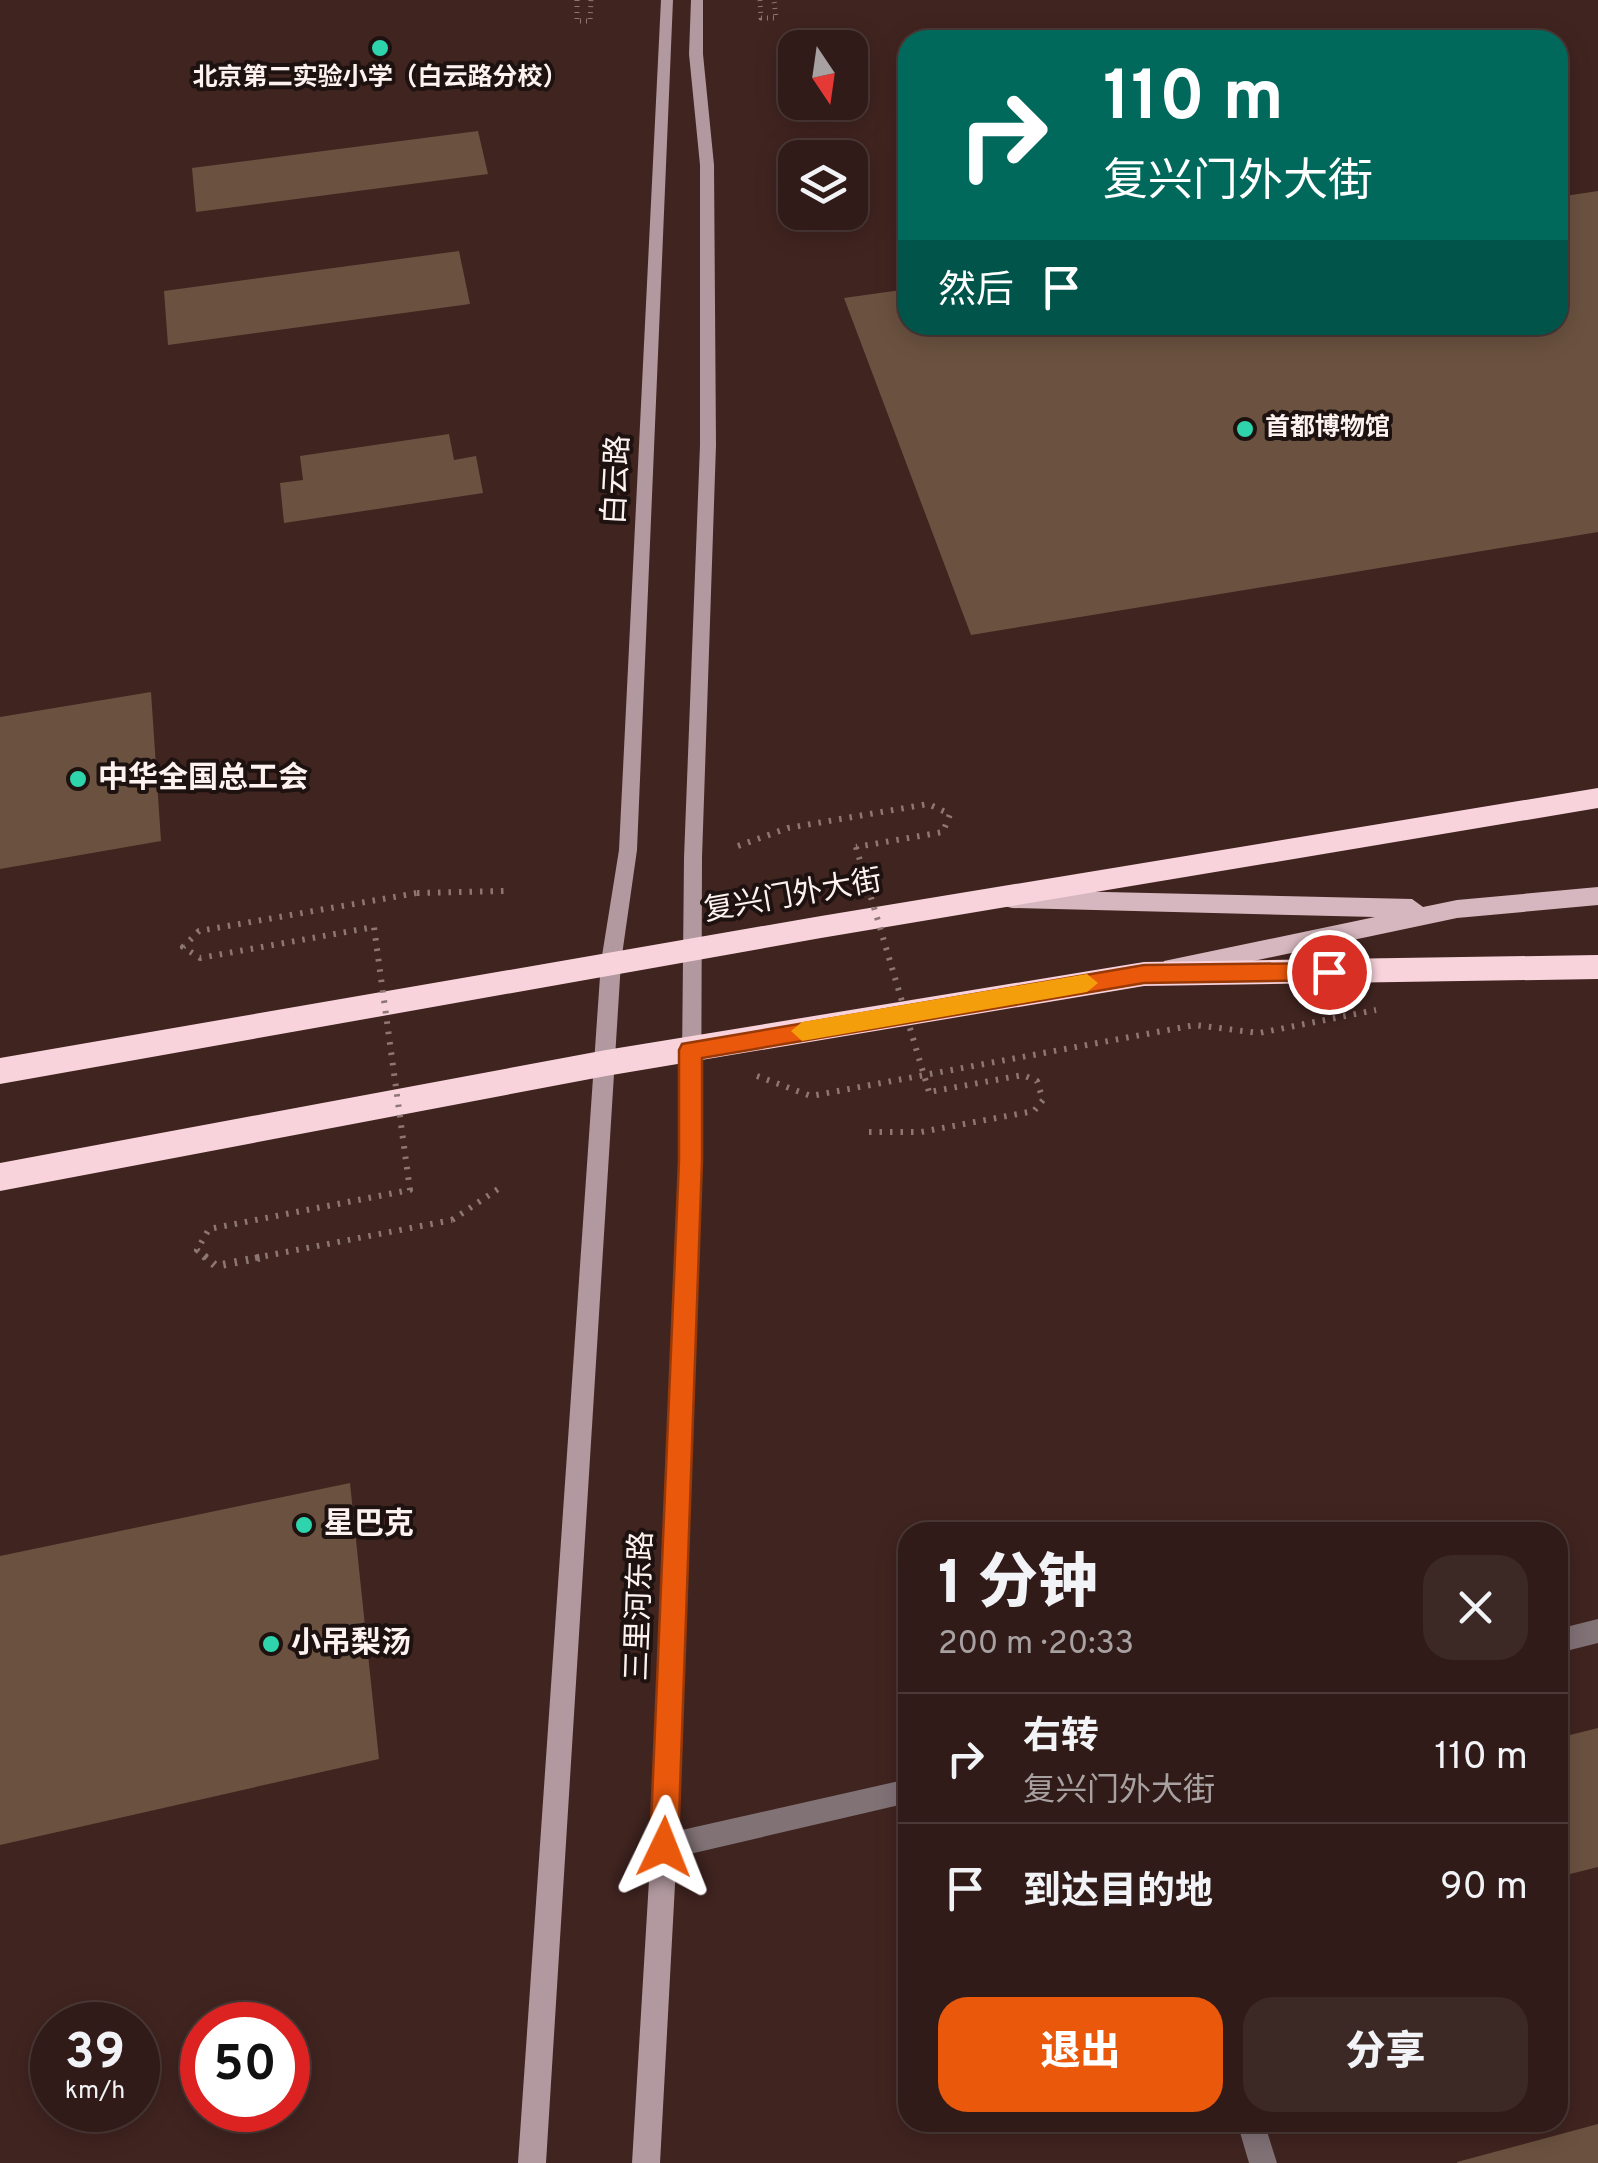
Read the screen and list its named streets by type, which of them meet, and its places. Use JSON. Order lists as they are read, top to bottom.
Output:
{
  "streets": {
    "highway": ["复兴门外大街"],
    "main road": ["白云路", "三里河东路"]
  },
  "crossings": [
    ["白云路", "复兴门外大街"],
    ["复兴门外大街", "三里河东路"]
  ],
  "places": [
    "北京第二实验小学（白云路分校）",
    "首都博物馆",
    "中华全国总工会",
    "星巴克",
    "小吊梨汤"
  ],
  "north": "bottom",
  "page": {
    "turn": ["110 m", "复兴门外大街"],
    "then": "然后",
    "heading": ["1 分钟", "200 m · 20:33"],
    "list": [
      {
        "name": "右转",
        "note": "复兴门外大街",
        "value": "110 m"
      },
      {
        "name": "到达目的地",
        "value": "90 m"
      }
    ],
    "buttons": ["退出", "分享"],
    "speed": "39 km/h",
    "limit": "50"
  }
}
